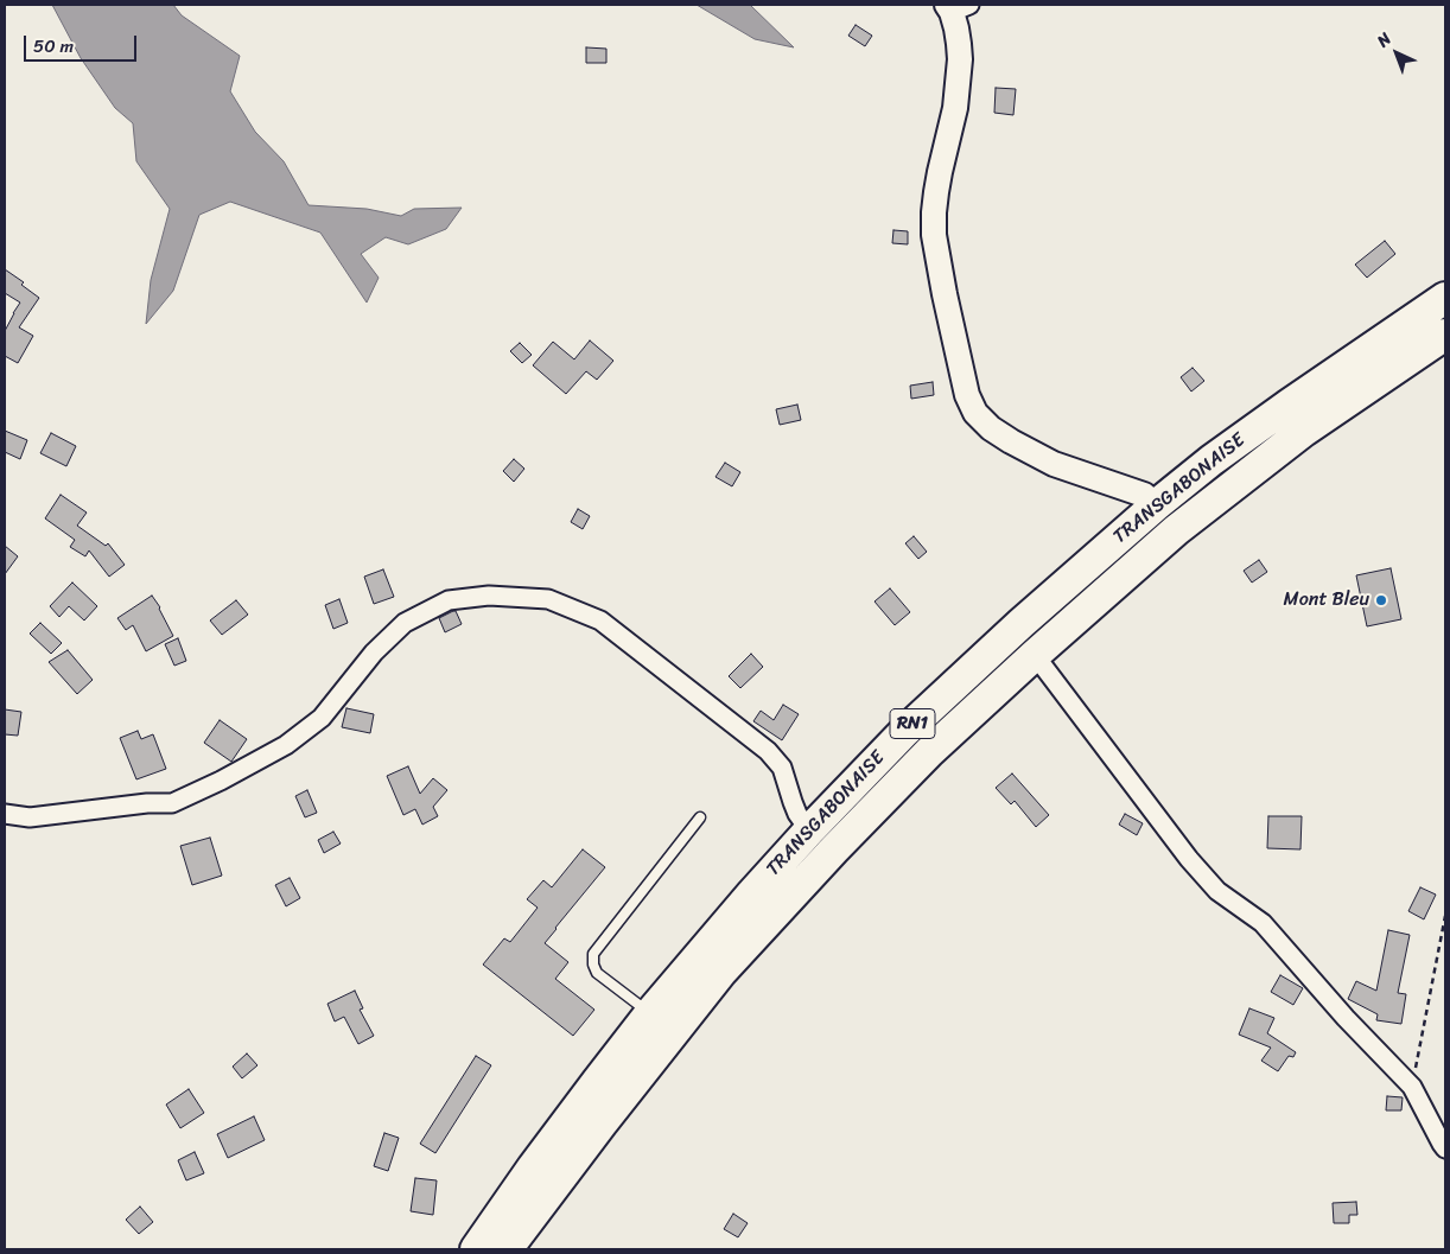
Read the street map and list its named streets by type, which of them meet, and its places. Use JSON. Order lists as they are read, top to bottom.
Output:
{
  "streets": {
    "highway": ["TRANSGABONAISE", "RN1"]
  },
  "places": ["Mont Bleu"],
  "scale_bar": "50 m",
  "north": "top left"
}
